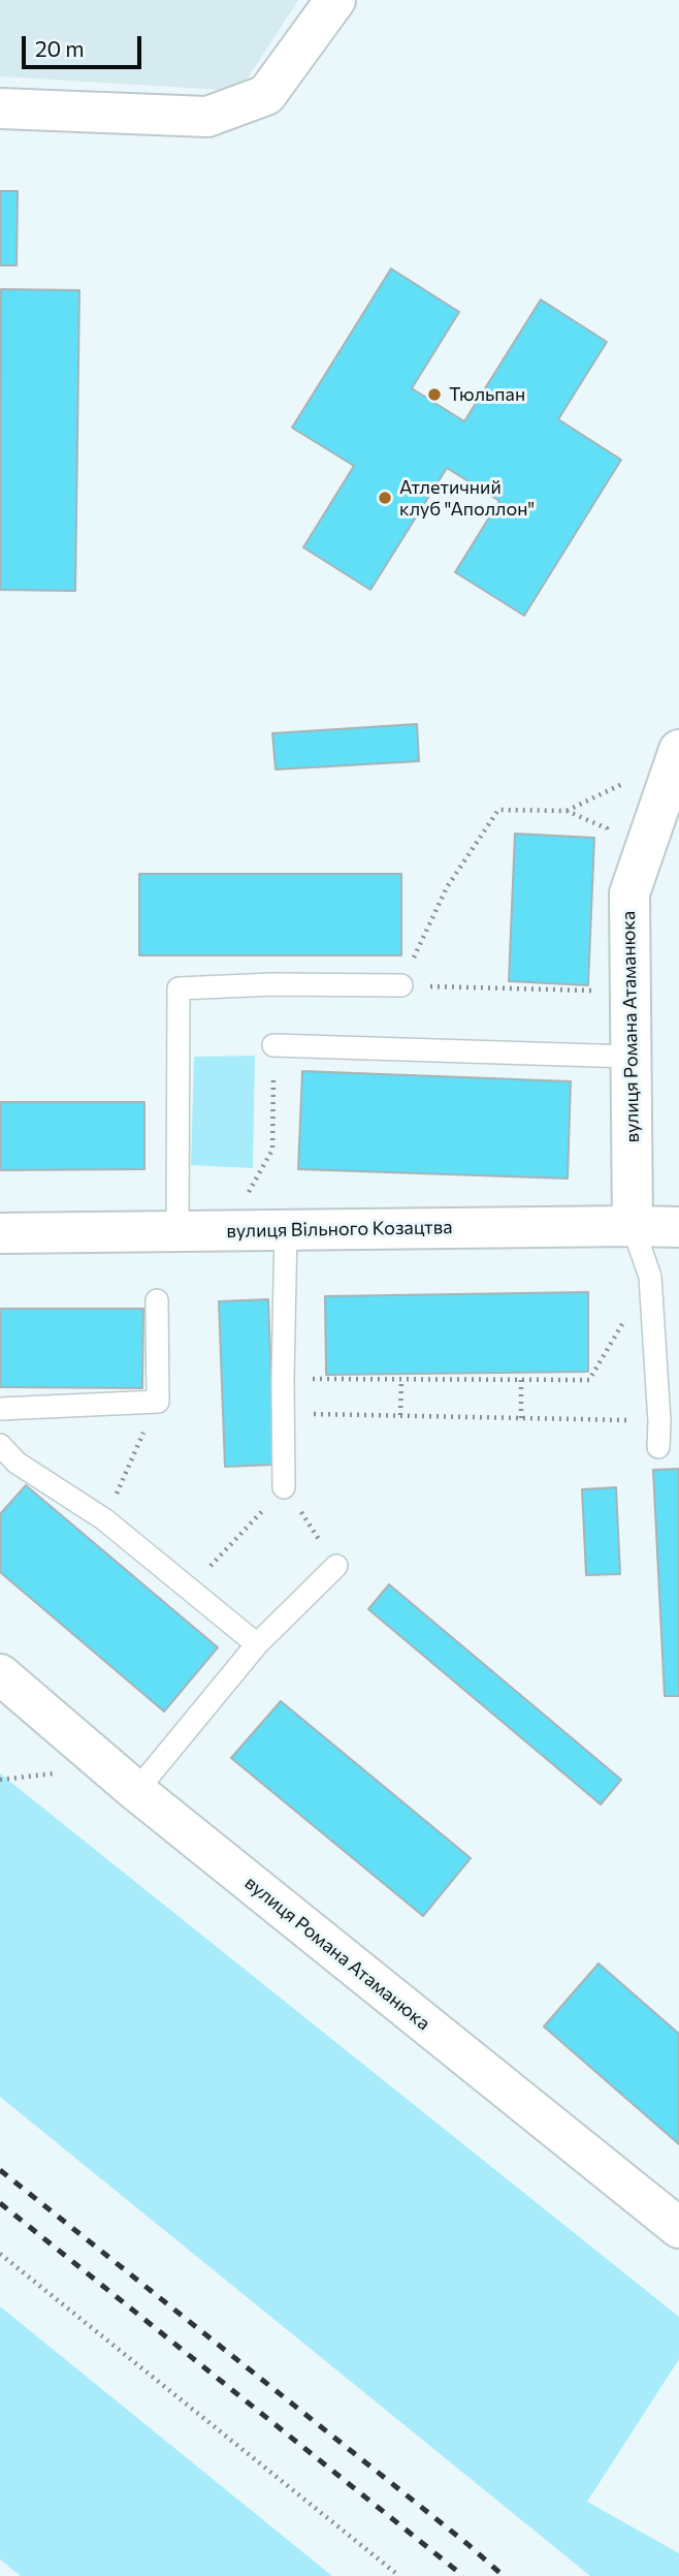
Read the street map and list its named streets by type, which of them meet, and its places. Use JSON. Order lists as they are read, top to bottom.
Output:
{
  "streets": {
    "street": ["вулиця Романа Атаманюка", "вулиця Вільного Козацтва"]
  },
  "crossings": [
    ["вулиця Романа Атаманюка", "вулиця Вільного Козацтва"]
  ],
  "places": ["Тюльпан", "Атлетичний клуб \"Аполлон\""],
  "scale_bar": "20 m"
}
